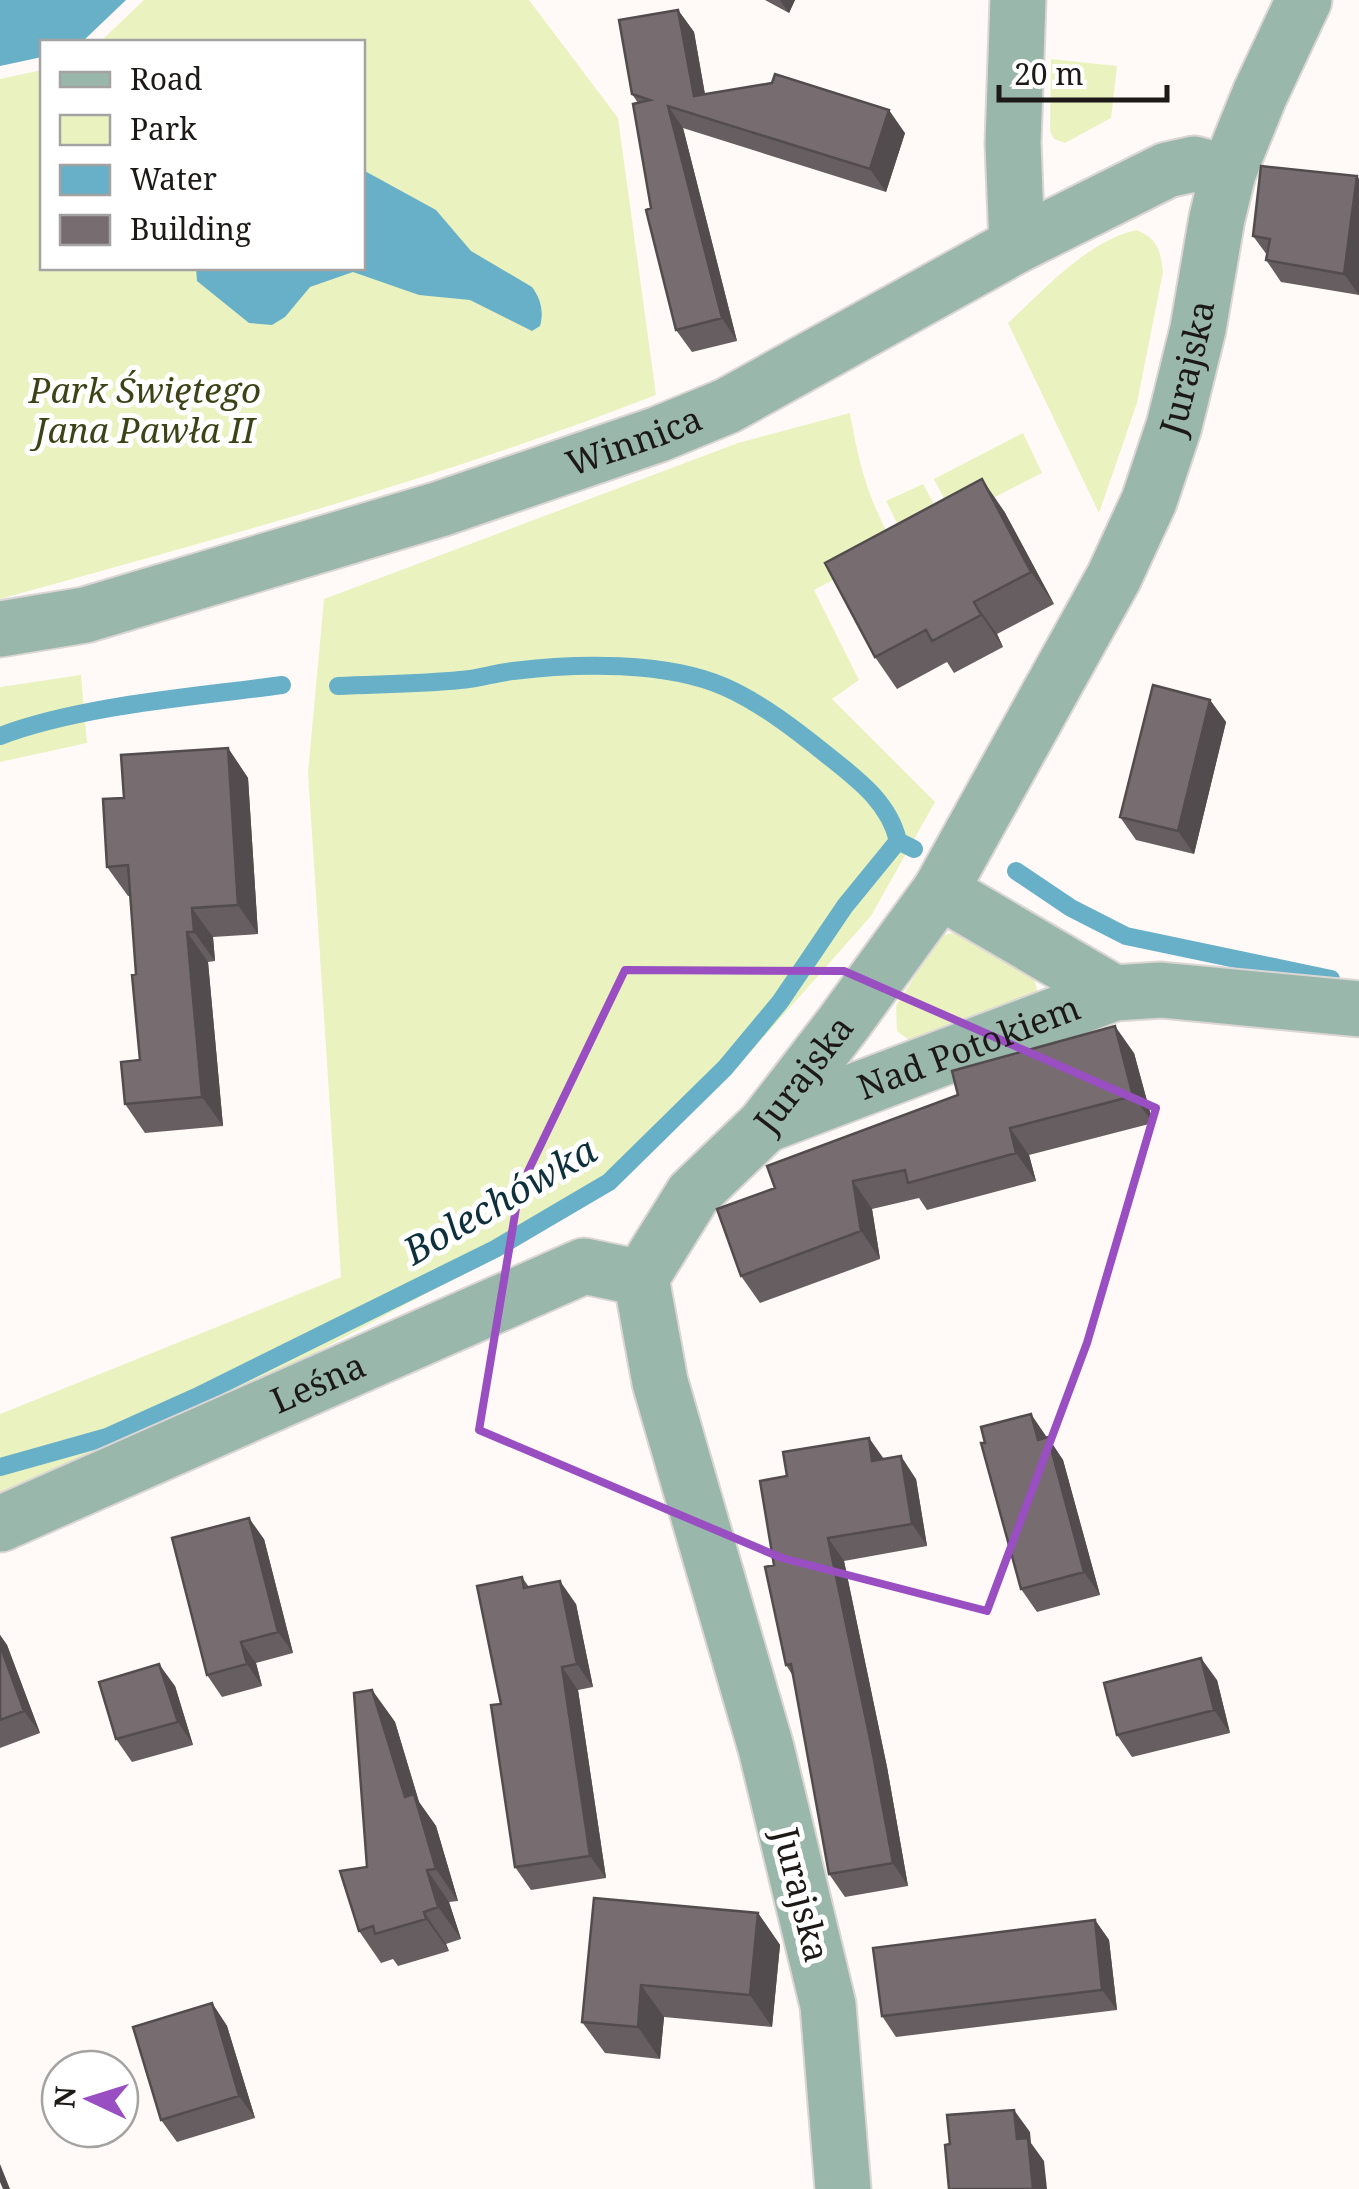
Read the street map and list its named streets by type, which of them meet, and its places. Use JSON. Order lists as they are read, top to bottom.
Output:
{
  "streets": {
    "street": [
      "Jurajska",
      "Winnica",
      "Nad Potokiem",
      "Leśna"
    ]
  },
  "crossings": [
    ["Jurajska", "Winnica"],
    ["Jurajska", "Nad Potokiem"],
    ["Jurajska", "Leśna"]
  ],
  "water": ["Bolechówka"],
  "parks": ["Park Świętego Jana Pawła II"],
  "legend": [
    "Road",
    "Park",
    "Water",
    "Building"
  ],
  "scale_bar": "20 m",
  "north": "left"
}
